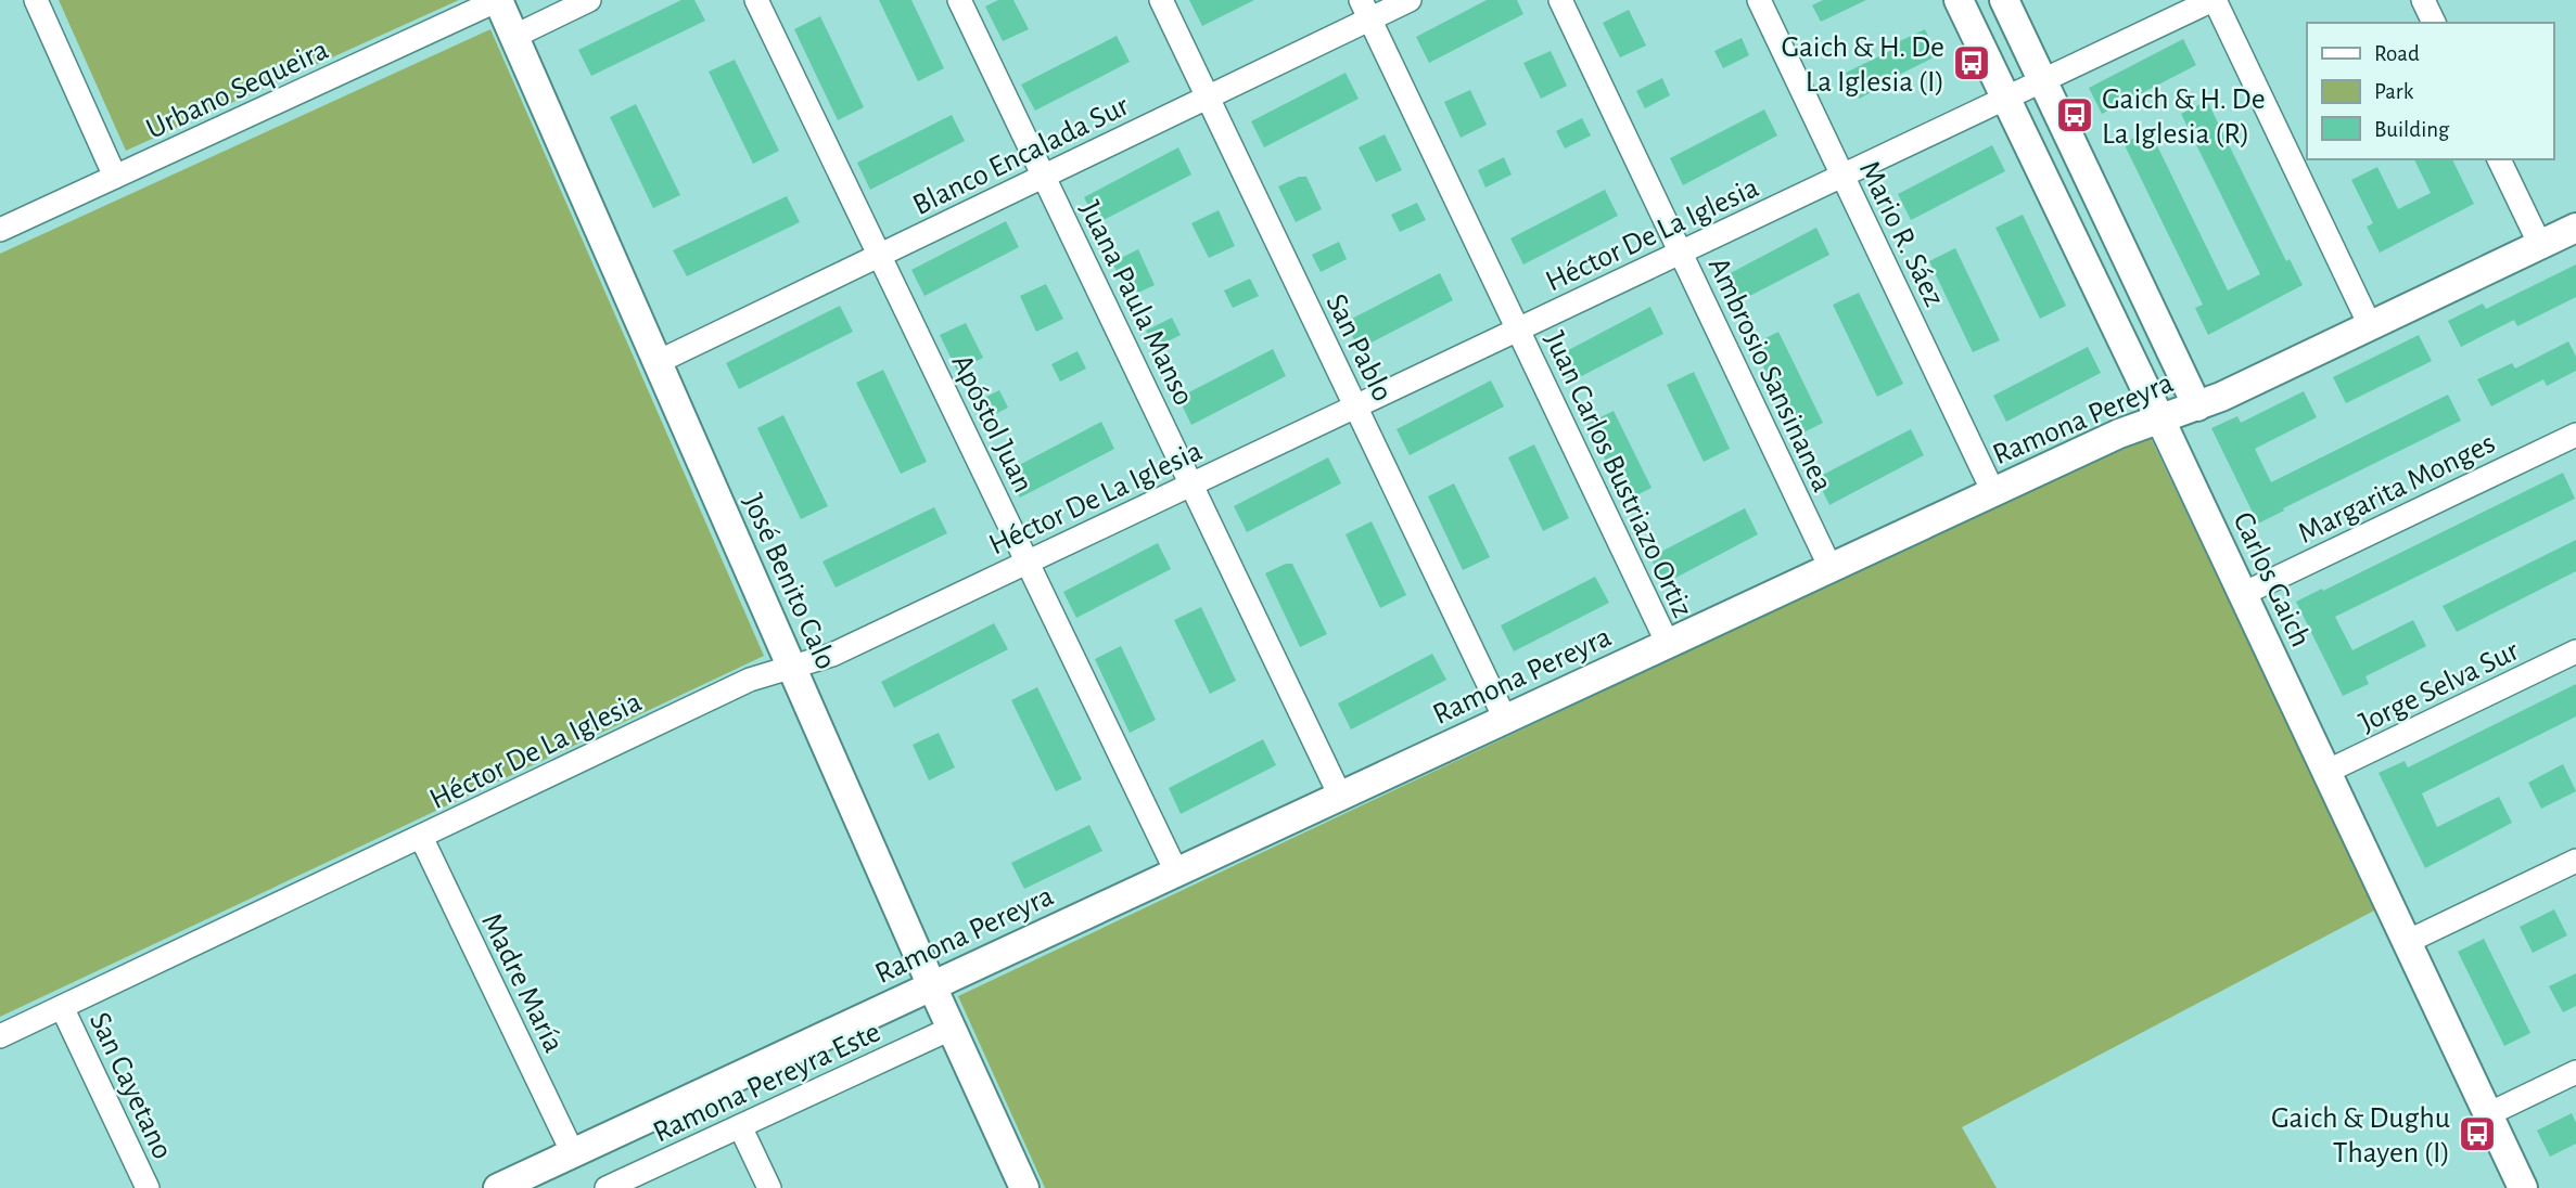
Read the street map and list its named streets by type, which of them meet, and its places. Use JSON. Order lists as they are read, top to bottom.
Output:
{
  "streets": {
    "street": [
      "Urbano Sequeira",
      "Blanco Encalada Sur",
      "Héctor De La Iglesia",
      "Mario R. Sáez",
      "Juana Paula Manso",
      "San Pablo",
      "Ambrosio Sansinanea",
      "Ramona Pereyra",
      "Apóstol Juan",
      "Juan Carlos Bustriazo Ortiz",
      "Margarita Monges",
      "Carlos Gaich",
      "José Benito Calo",
      "Jorge Selva Sur",
      "Madre María",
      "Ramona Pereyra Este",
      "San Cayetano"
    ]
  },
  "crossings": [
    ["Urbano Sequeira", "José Benito Calo"],
    ["Blanco Encalada Sur", "Juana Paula Manso"],
    ["Blanco Encalada Sur", "San Pablo"],
    ["Blanco Encalada Sur", "Apóstol Juan"],
    ["Blanco Encalada Sur", "Juan Carlos Bustriazo Ortiz"],
    ["Blanco Encalada Sur", "José Benito Calo"],
    ["Héctor De La Iglesia", "Mario R. Sáez"],
    ["Héctor De La Iglesia", "Juana Paula Manso"],
    ["Héctor De La Iglesia", "San Pablo"],
    ["Héctor De La Iglesia", "Ambrosio Sansinanea"],
    ["Héctor De La Iglesia", "Apóstol Juan"],
    ["Héctor De La Iglesia", "Juan Carlos Bustriazo Ortiz"],
    ["Héctor De La Iglesia", "Carlos Gaich"],
    ["Héctor De La Iglesia", "José Benito Calo"],
    ["Héctor De La Iglesia", "Madre María"],
    ["Héctor De La Iglesia", "San Cayetano"],
    ["Mario R. Sáez", "Ramona Pereyra"],
    ["Juana Paula Manso", "Ramona Pereyra"],
    ["San Pablo", "Ramona Pereyra"],
    ["Ambrosio Sansinanea", "Ramona Pereyra"],
    ["Ramona Pereyra", "Apóstol Juan"],
    ["Ramona Pereyra", "Juan Carlos Bustriazo Ortiz"],
    ["Ramona Pereyra", "Carlos Gaich"],
    ["Ramona Pereyra", "José Benito Calo"],
    ["Ramona Pereyra", "Madre María"],
    ["Margarita Monges", "Carlos Gaich"],
    ["Carlos Gaich", "Jorge Selva Sur"],
    ["José Benito Calo", "Ramona Pereyra Este"]
  ],
  "places": {
    "bus stop": ["Gaich & H. De La Iglesia (I)", "Gaich & H. De La Iglesia (R)", "Gaich & Dughu Thayen (I)"]
  },
  "legend": ["Road", "Park", "Building"]
}
